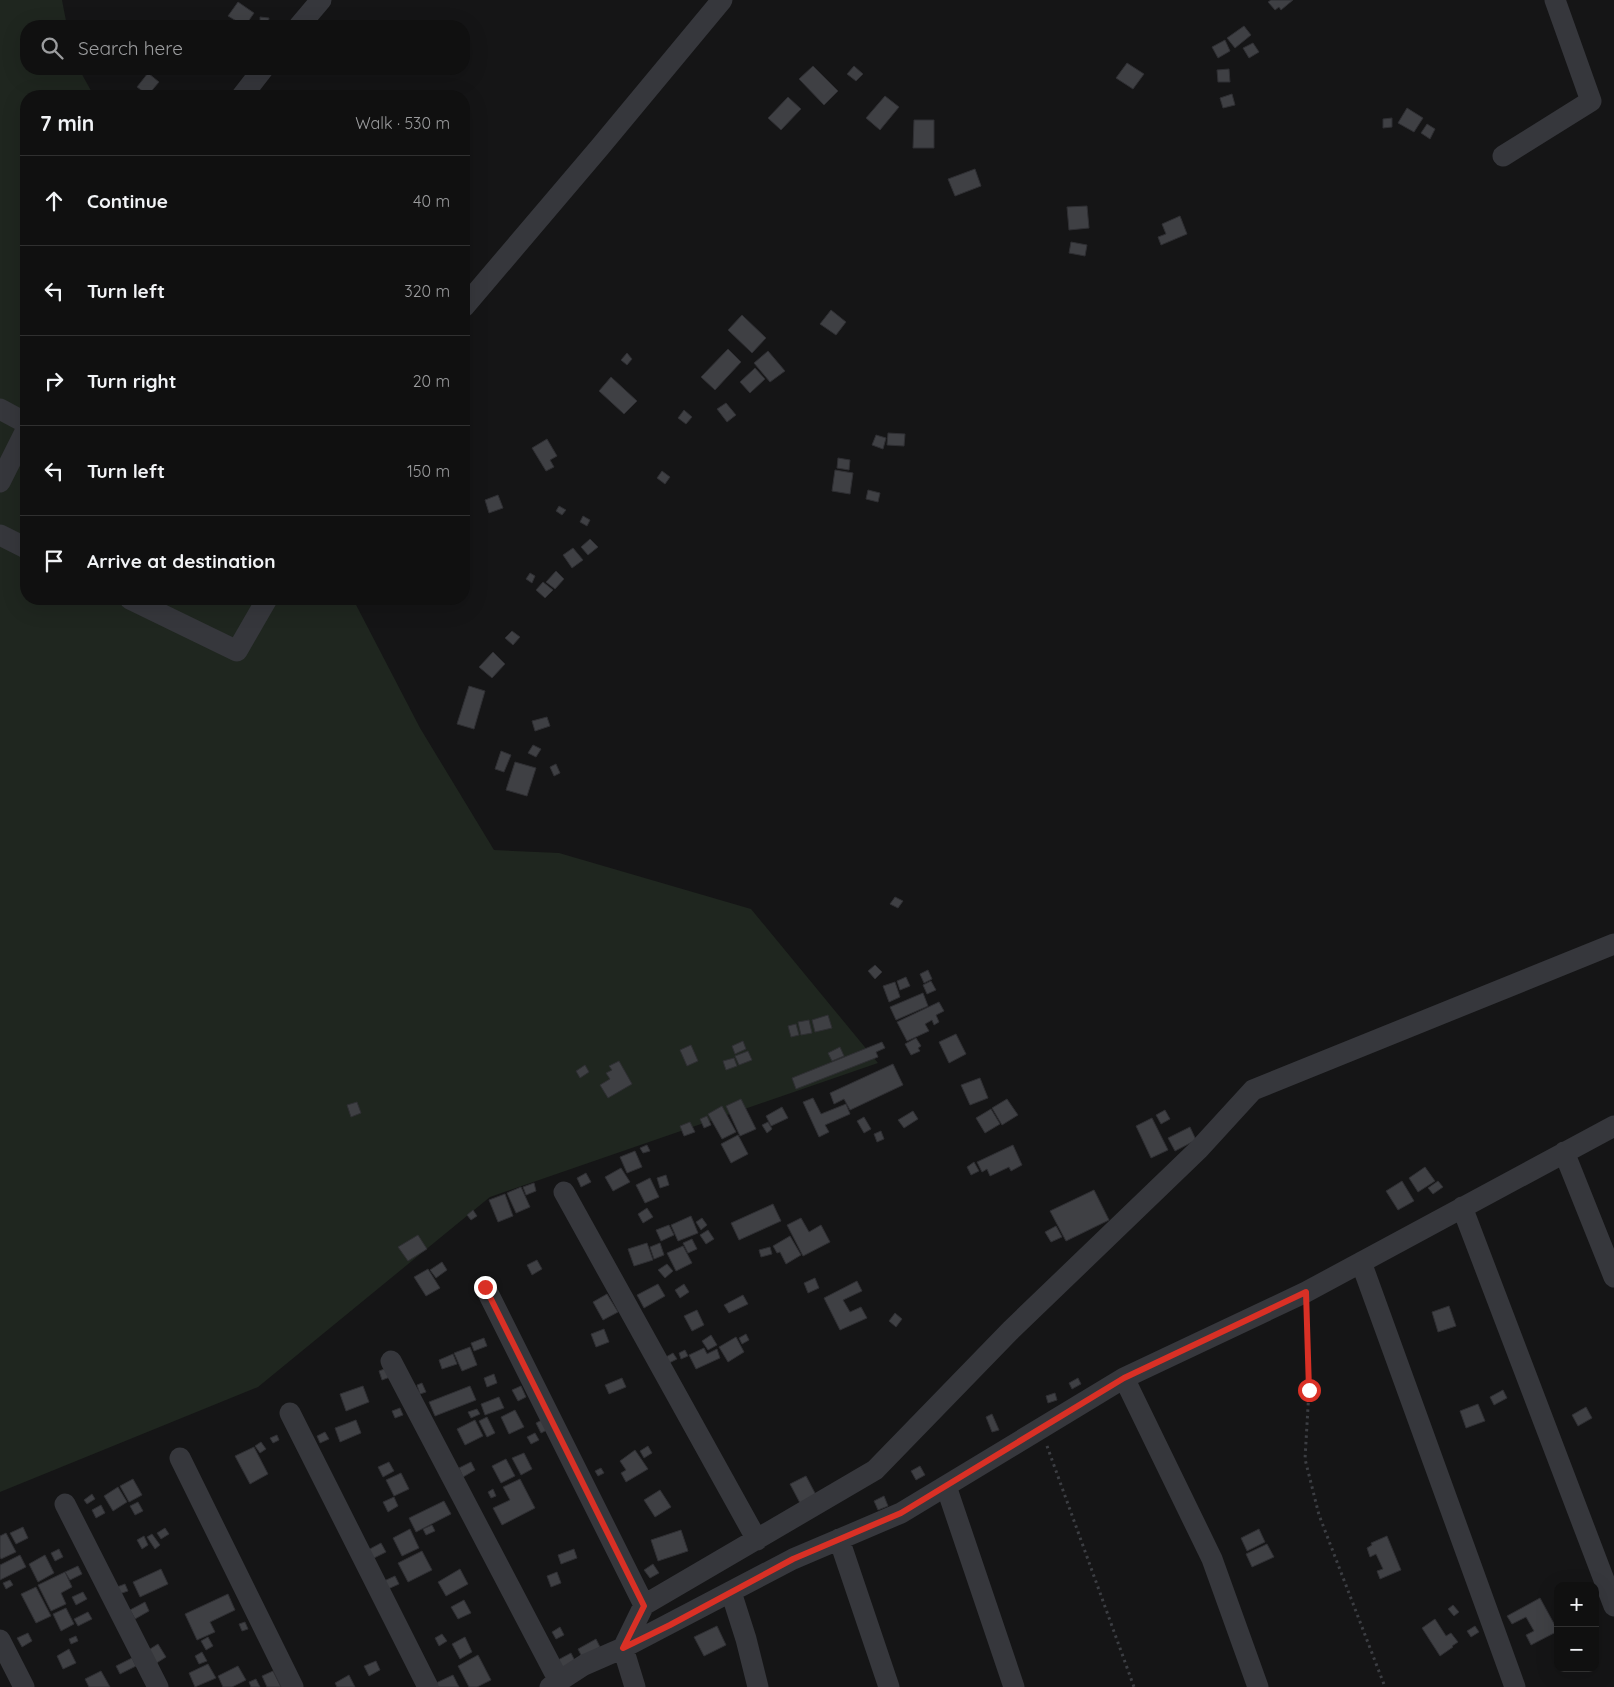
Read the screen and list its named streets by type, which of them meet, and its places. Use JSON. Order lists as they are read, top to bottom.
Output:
{
  "page": {
    "search": "Search here",
    "heading": ["7 min", "Walk · 530 m"],
    "list": [
      ["Continue", "40 m"],
      ["Turn left", "320 m"],
      ["Turn right", "20 m"],
      ["Turn left", "150 m"],
      "Arrive at destination"
    ],
    "map_buttons": ["+", "−"]
  }
}
